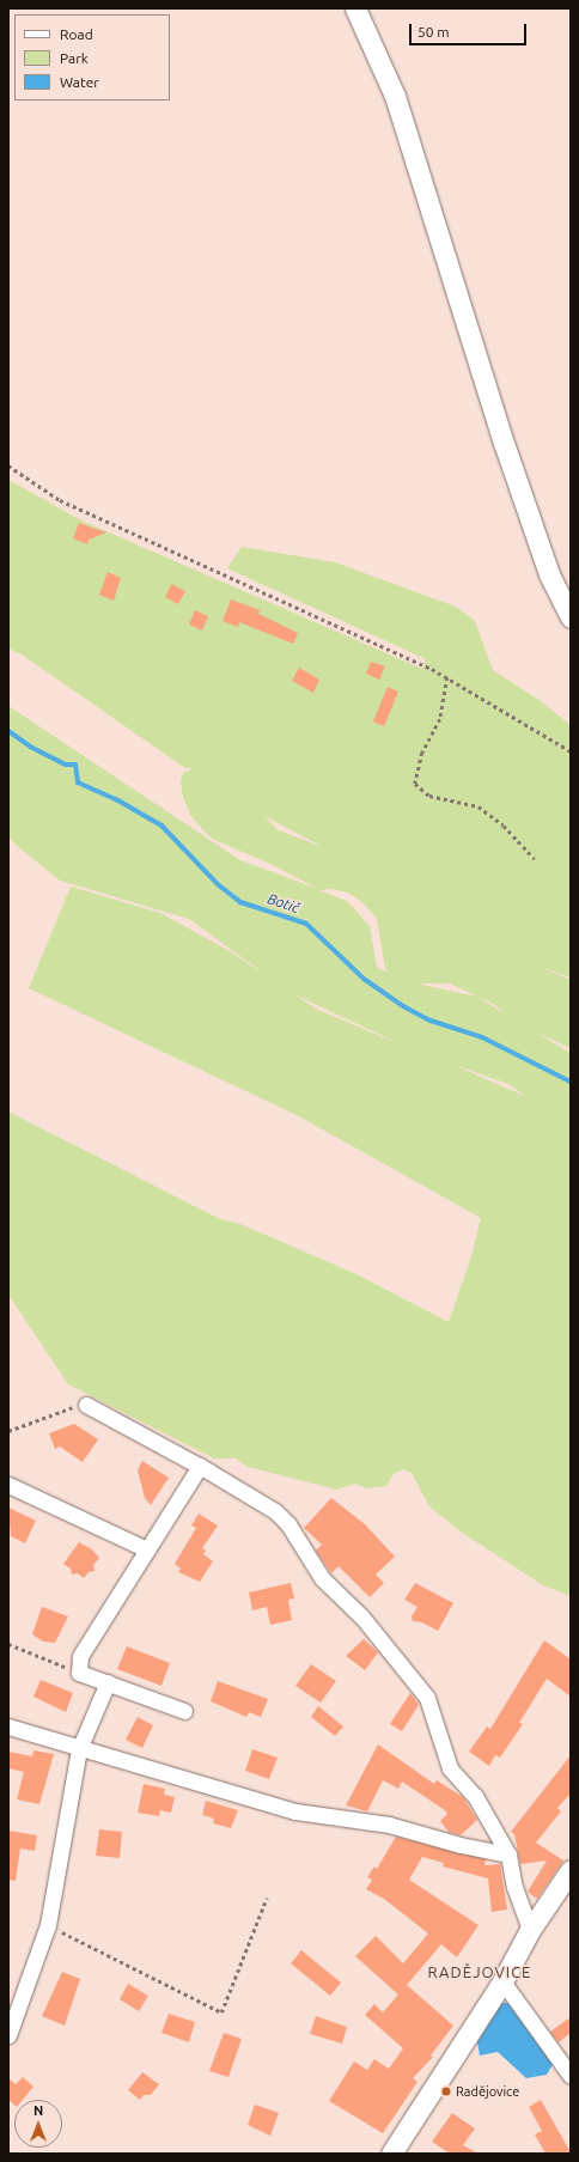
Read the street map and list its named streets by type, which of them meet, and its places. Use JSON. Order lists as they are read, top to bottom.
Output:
{
  "districts": ["RADĚJOVICE"],
  "water": ["Botič"],
  "places": ["Radějovice"],
  "legend": ["Road", "Park", "Water"],
  "scale_bar": "50 m",
  "north": "top"
}
